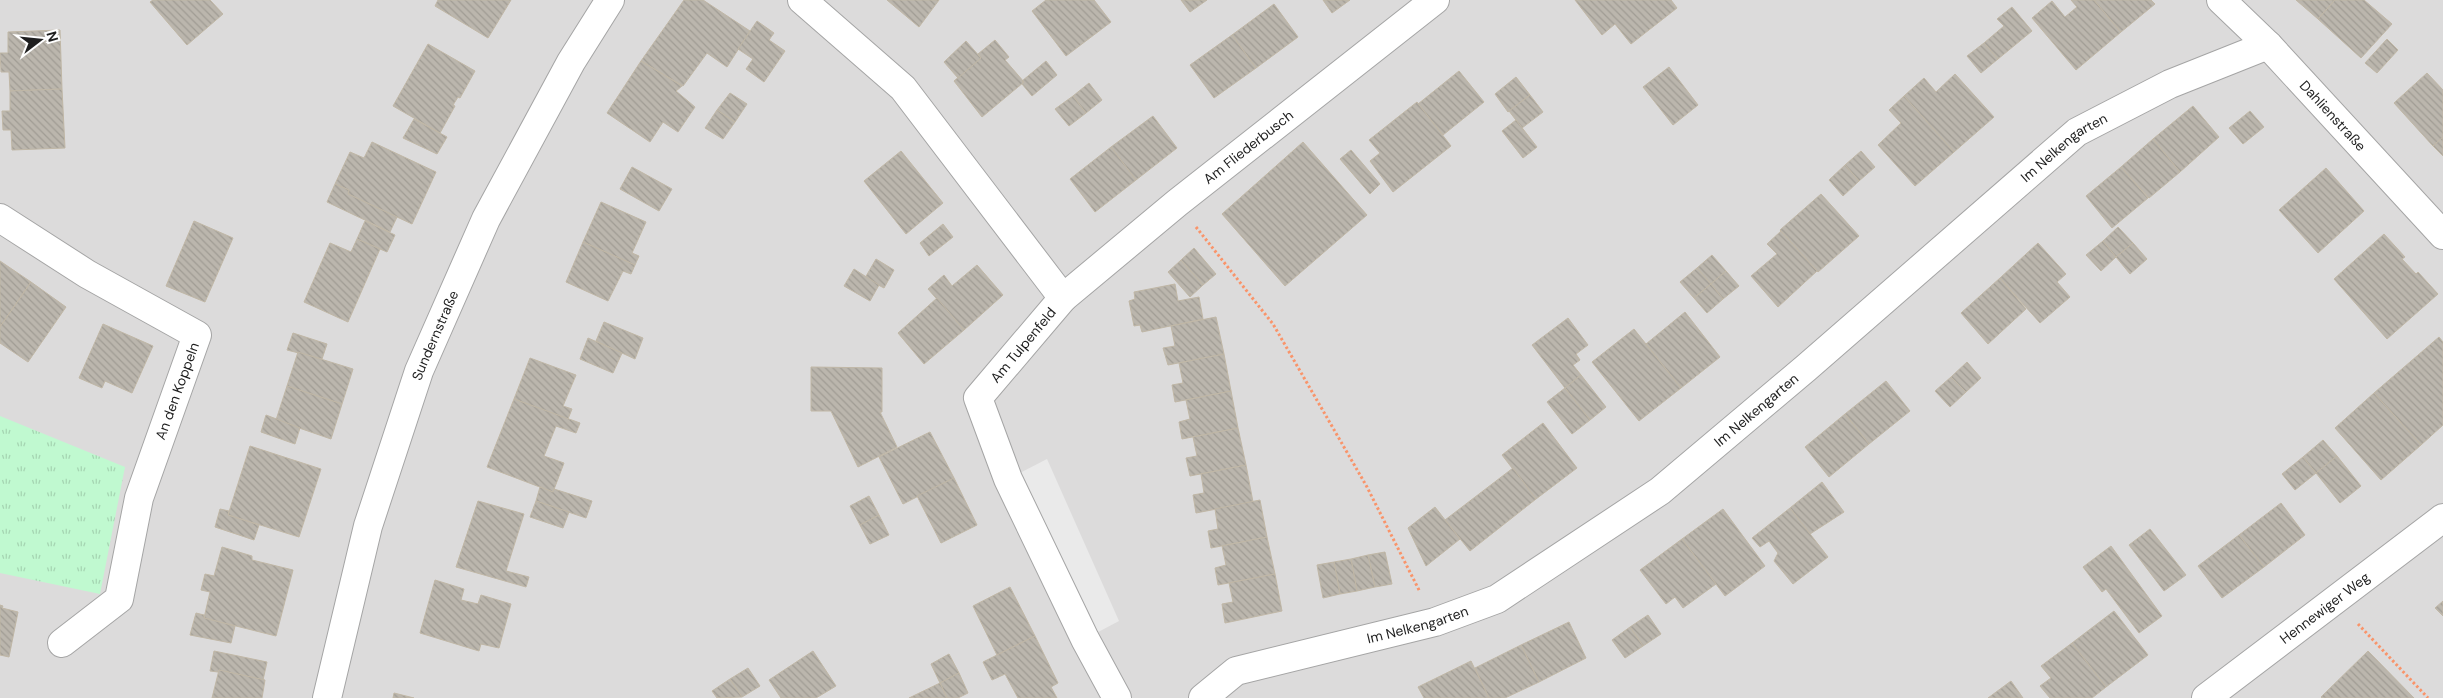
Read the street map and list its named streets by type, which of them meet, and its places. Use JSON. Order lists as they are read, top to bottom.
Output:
{
  "streets": {
    "street": [
      "Dahlienstraße",
      "Am Fliederbusch",
      "Im Nelkengarten",
      "Sundernstraße",
      "Am Tulpenfeld",
      "An den Koppeln",
      "Hennewiger Weg"
    ]
  },
  "crossings": [
    ["Dahlienstraße", "Im Nelkengarten"],
    ["Am Fliederbusch", "Am Tulpenfeld"]
  ],
  "north": "right"
}
